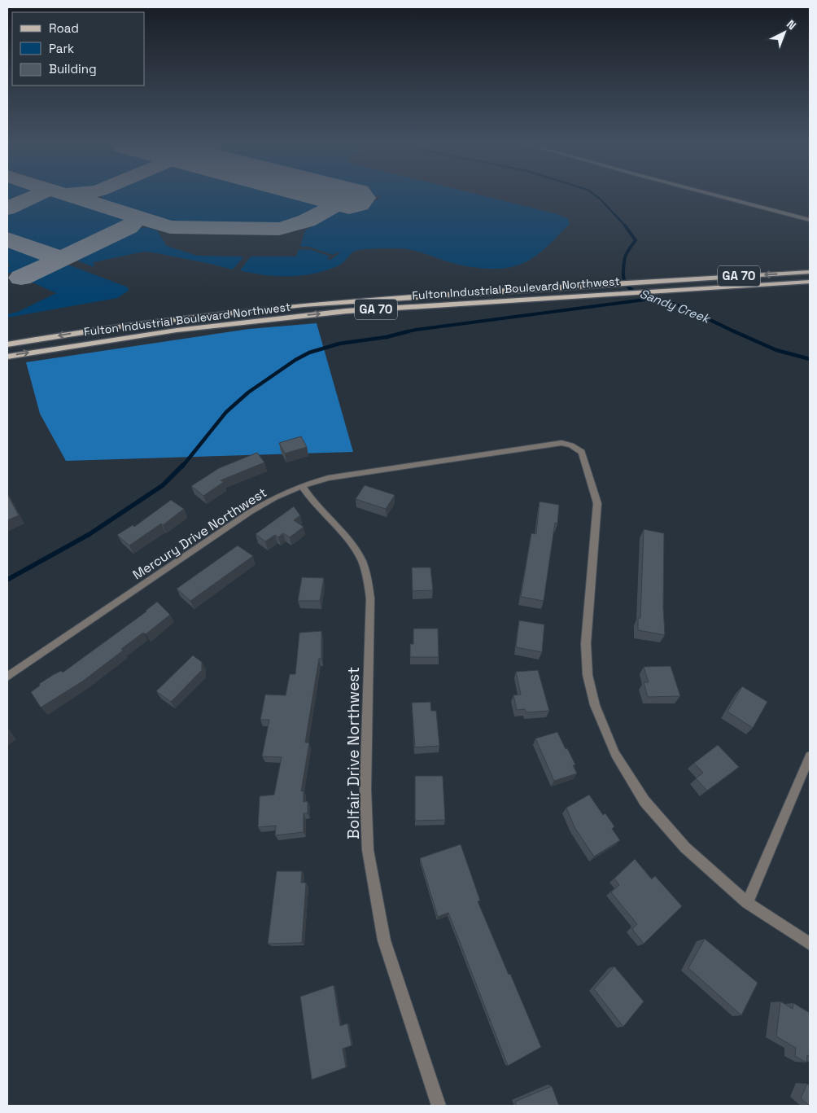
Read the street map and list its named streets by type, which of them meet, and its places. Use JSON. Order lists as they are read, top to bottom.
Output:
{
  "streets": {
    "main road": ["GA 70", "Fulton Industrial Boulevard Northwest"],
    "street": ["Mercury Drive Northwest", "Bolfair Drive Northwest"]
  },
  "crossings": [
    ["Mercury Drive Northwest", "Bolfair Drive Northwest"]
  ],
  "water": ["Sandy Creek"],
  "legend": ["Road", "Park", "Building"],
  "north": "top right"
}
